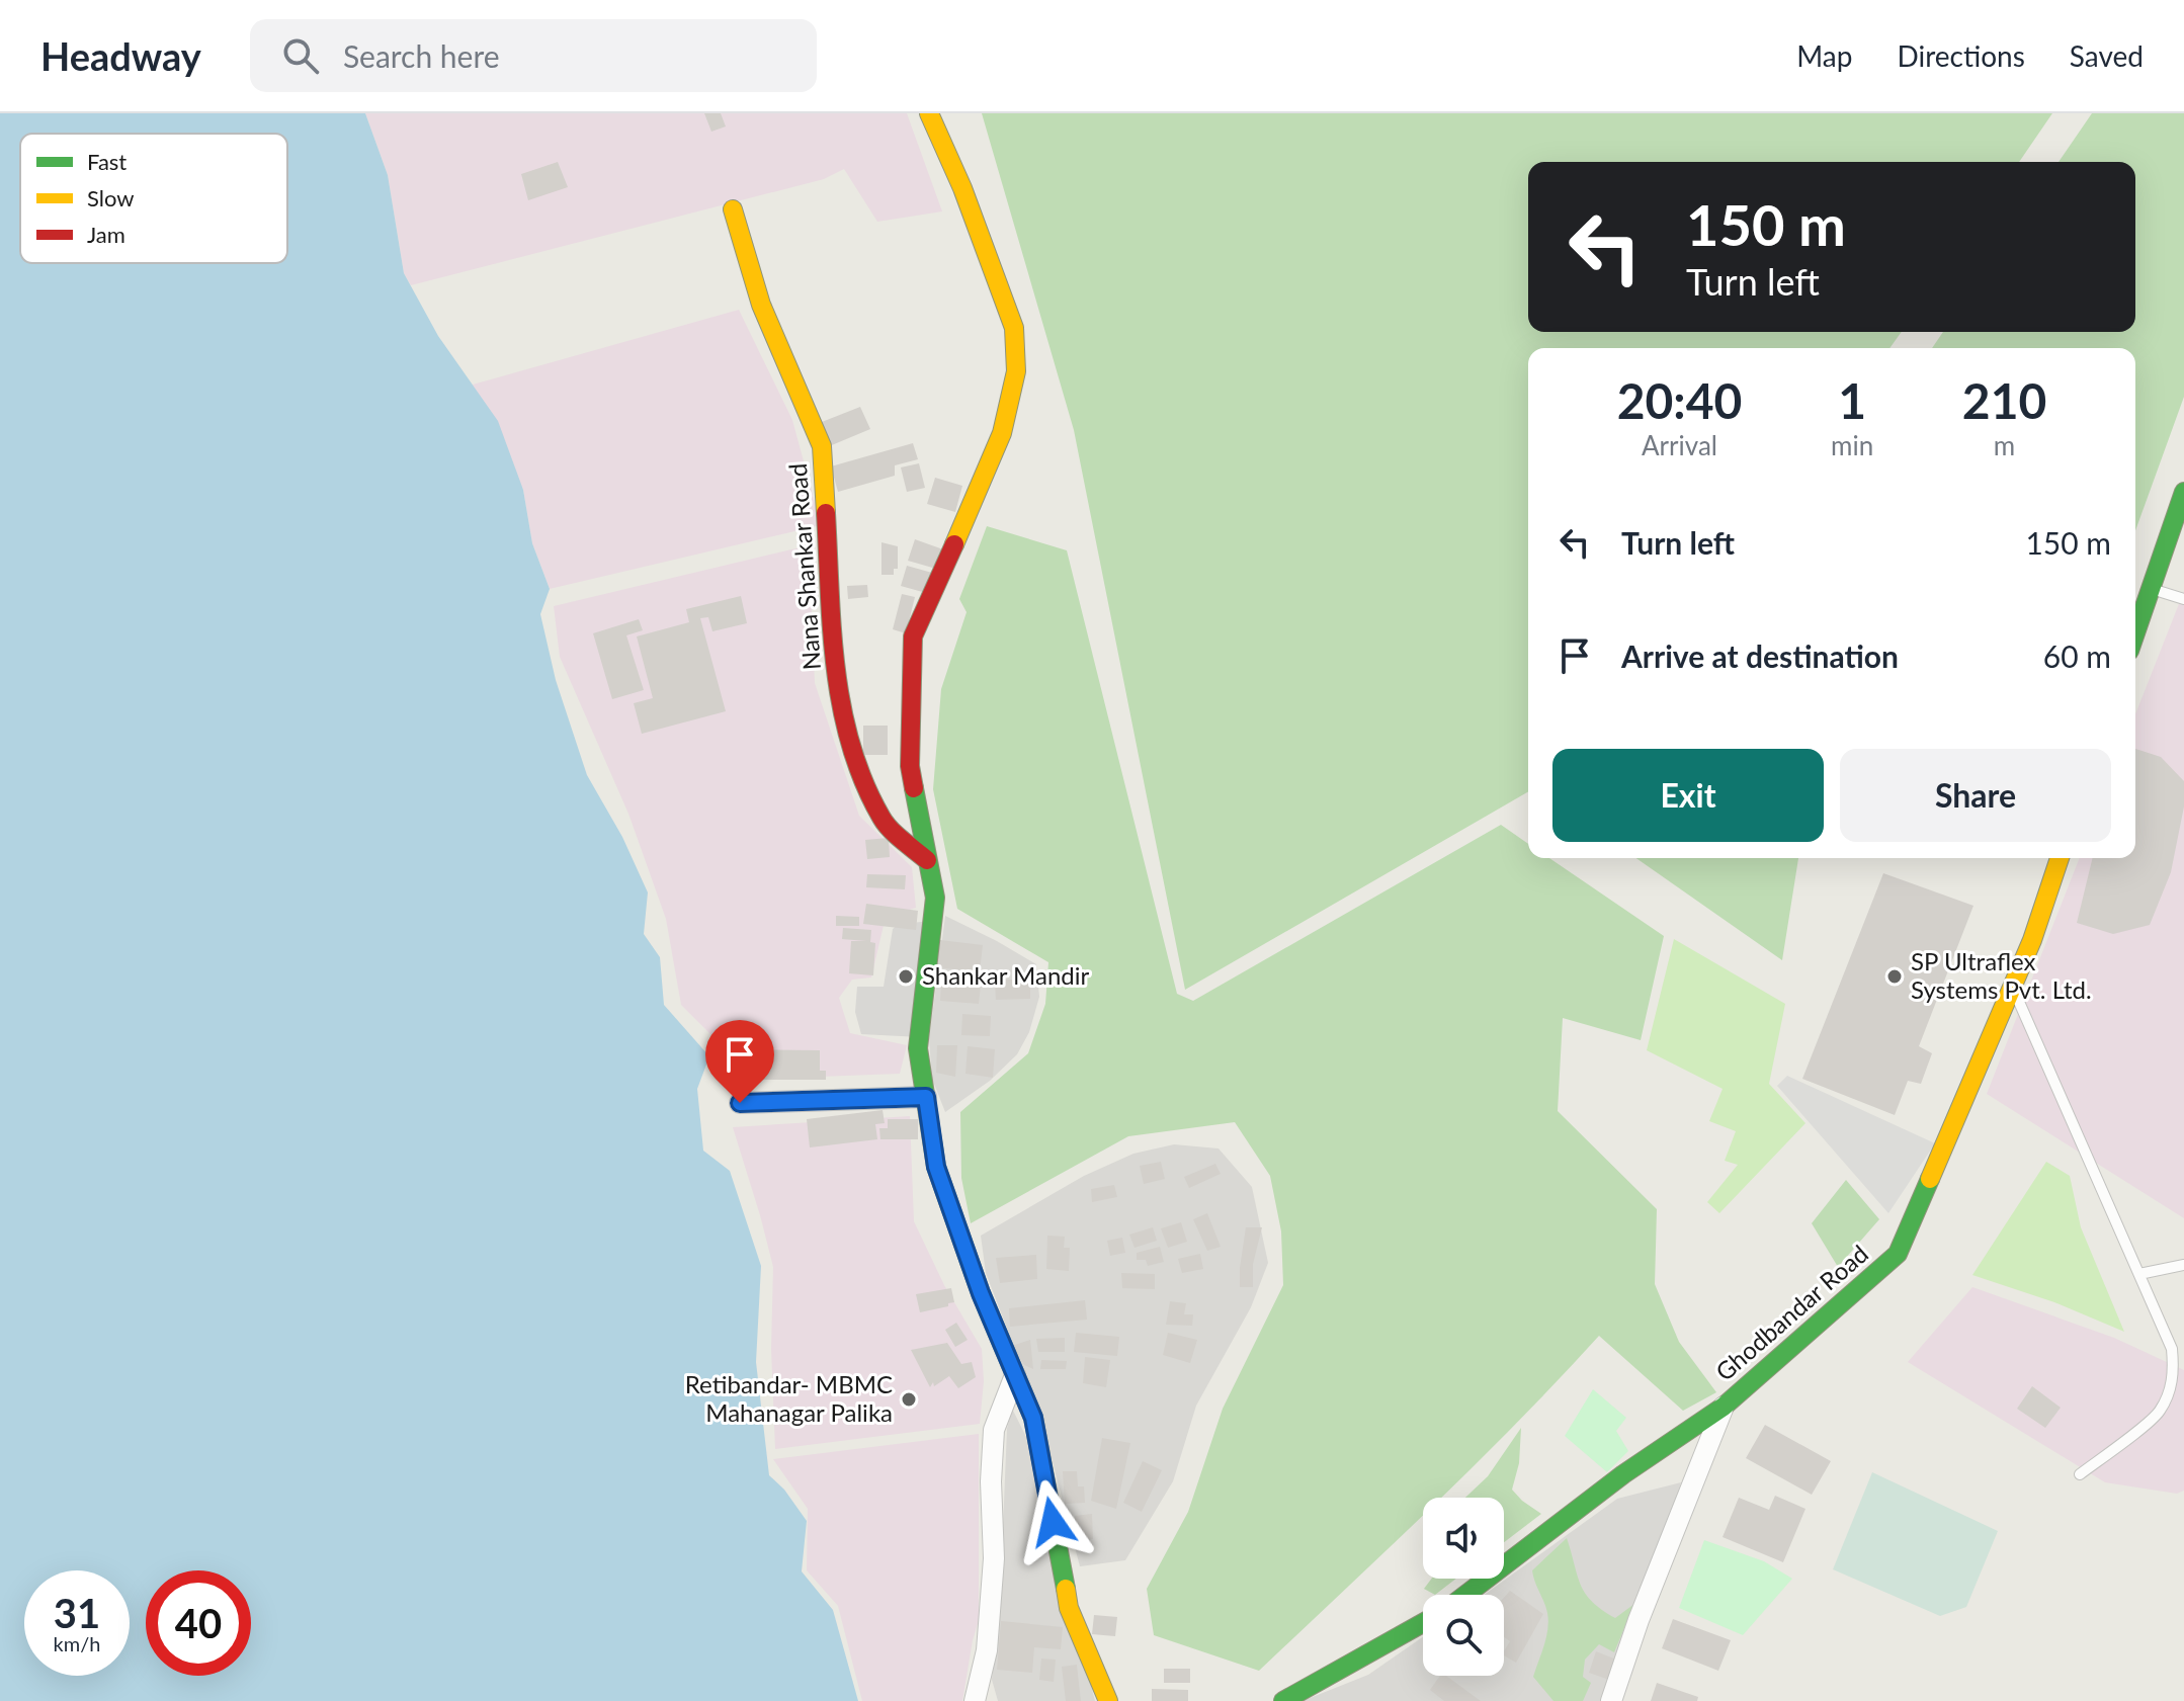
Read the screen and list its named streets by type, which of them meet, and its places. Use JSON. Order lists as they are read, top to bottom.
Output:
{
  "streets": {
    "street": ["Nana Shankar Road", "Ghodbandar Road"]
  },
  "places": ["Shankar Mandir", "SP Ultraflex Systems Pvt. Ltd.", "Retibandar- MBMC Mahanagar Palika"],
  "legend": ["Fast", "Slow", "Jam"],
  "page": {
    "header": "Headway",
    "search": "Search here",
    "nav": ["Map", "Directions", "Saved"],
    "turn": ["150 m", "Turn left"],
    "eta": [
      "20:40",
      "Arrival",
      "1",
      "min",
      "210",
      "m"
    ],
    "list": [
      {
        "name": "Turn left",
        "value": "150 m"
      },
      {
        "name": "Arrive at destination",
        "value": "60 m"
      }
    ],
    "buttons": ["Exit", "Share"],
    "speed": "31 km/h",
    "limit": "40"
  }
}
